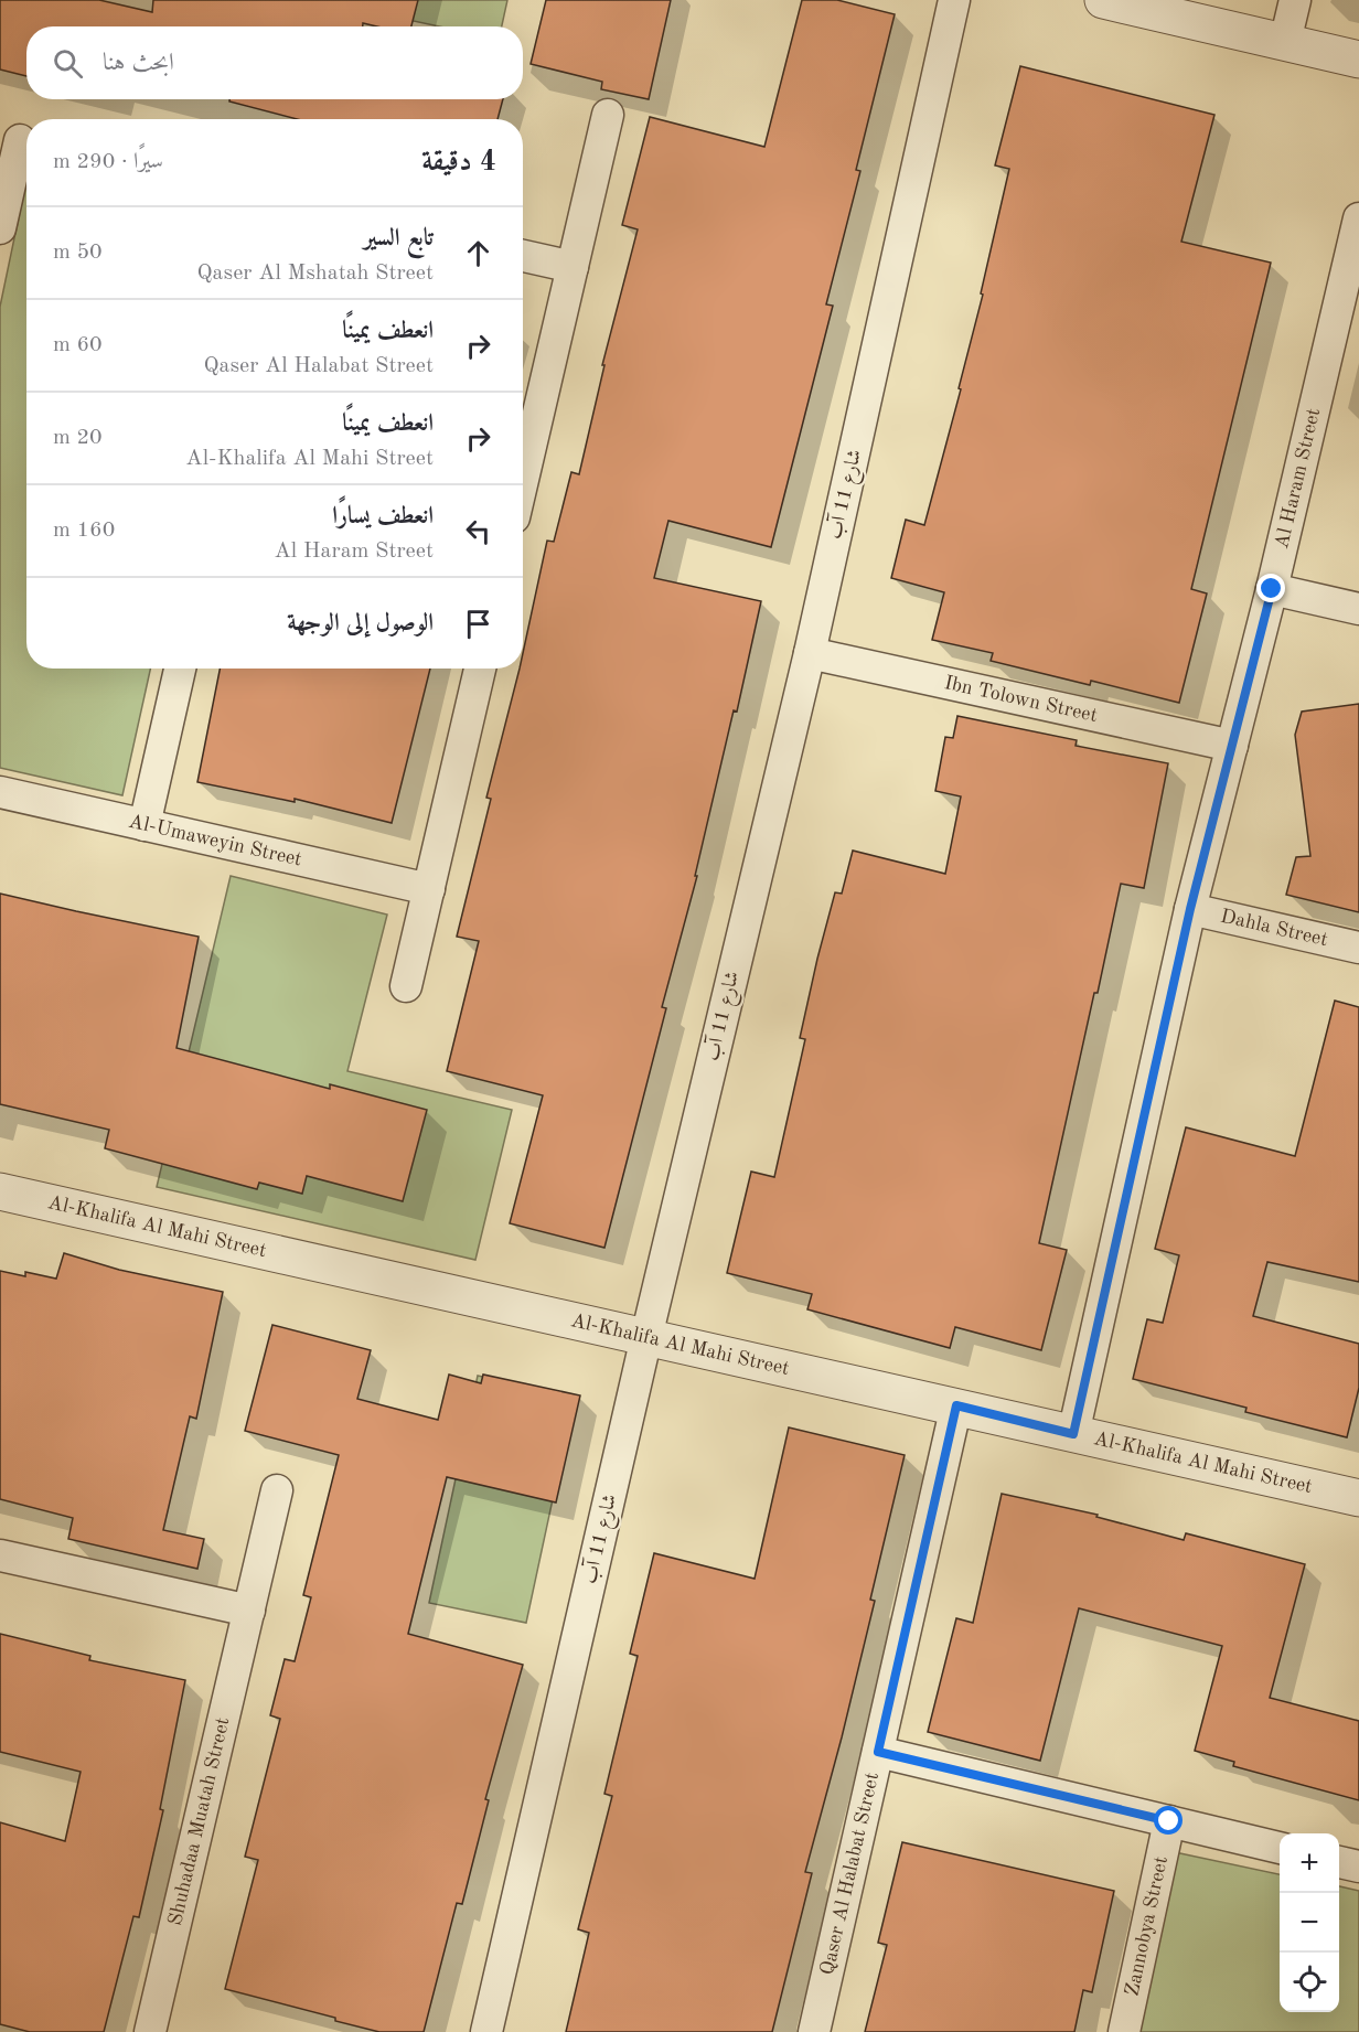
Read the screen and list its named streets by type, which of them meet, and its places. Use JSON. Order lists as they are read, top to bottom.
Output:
{
  "streets": {
    "street": [
      "Al Haram Street",
      "شارع 11 آب",
      "Ibn Tolown Street",
      "Al-Umaweyin Street",
      "Dahla Street",
      "Al-Khalifa Al Mahi Street",
      "Shuhadaa Muatah Street",
      "Qaser Al Halabat Street",
      "Zannobya Street"
    ]
  },
  "crossings": [
    ["Al Haram Street", "Ibn Tolown Street"],
    ["Al Haram Street", "Dahla Street"],
    ["Al Haram Street", "Al-Khalifa Al Mahi Street"],
    ["شارع 11 آب", "Ibn Tolown Street"],
    ["شارع 11 آب", "Al-Khalifa Al Mahi Street"],
    ["Al-Khalifa Al Mahi Street", "Qaser Al Halabat Street"]
  ],
  "page": {
    "search": "ابحث هنا",
    "heading": ["4 دقيقة", "سيرًا · 290 m"],
    "list": [
      ["تابع السير", "Qaser Al Mshatah Street", "50 m"],
      ["انعطف يمينًا", "Qaser Al Halabat Street", "60 m"],
      ["انعطف يمينًا", "Al-Khalifa Al Mahi Street", "20 m"],
      ["انعطف يسارًا", "Al Haram Street", "160 m"],
      "الوصول إلى الوجهة"
    ],
    "map_buttons": ["+", "−"]
  }
}
